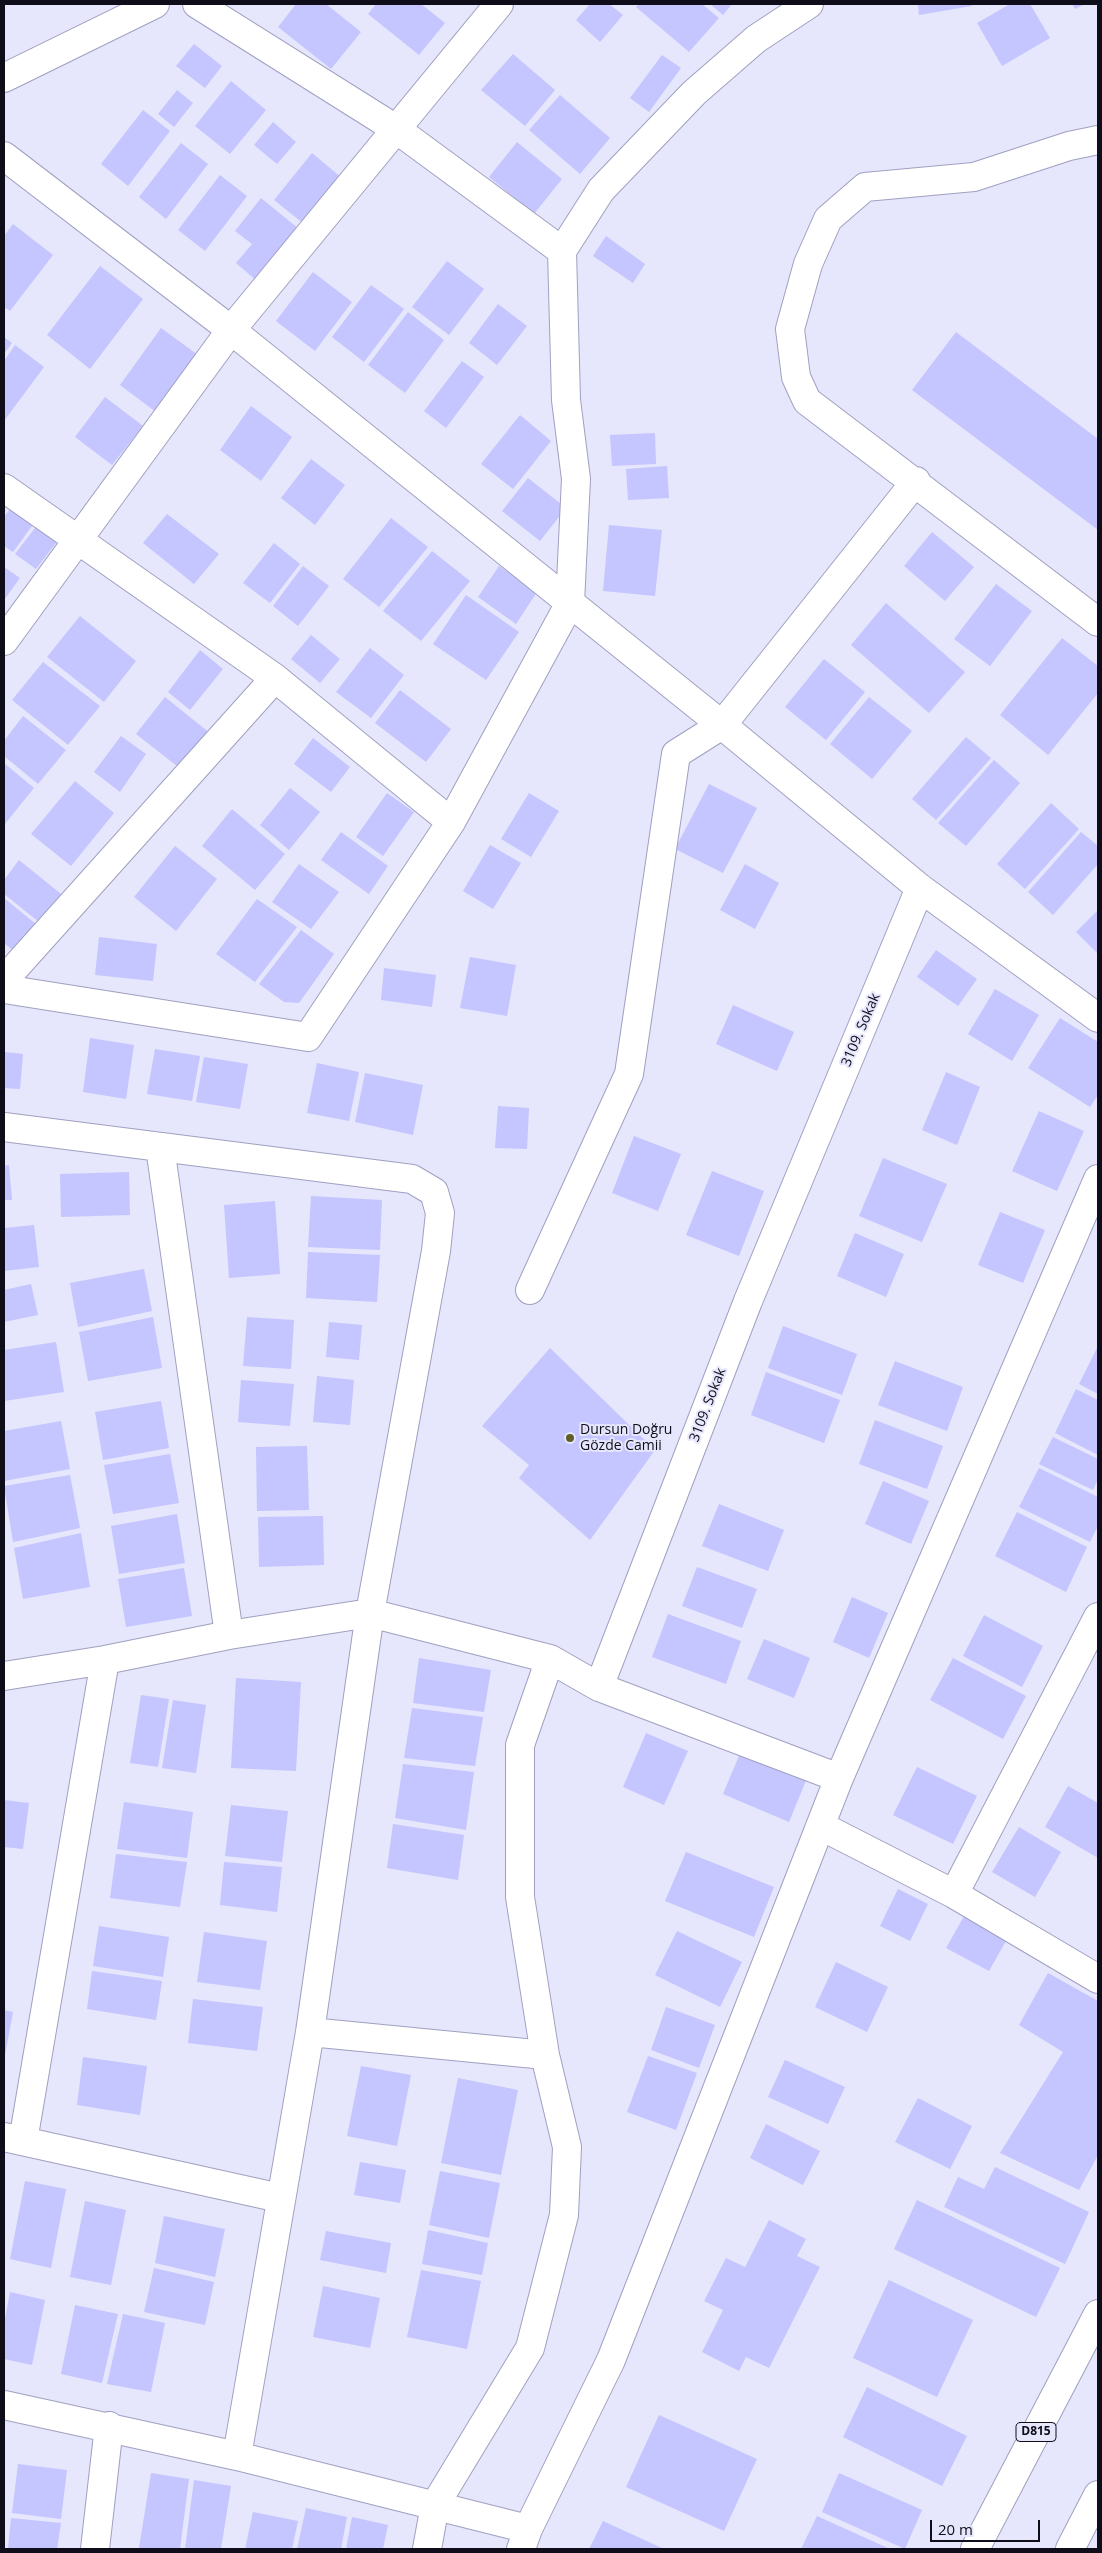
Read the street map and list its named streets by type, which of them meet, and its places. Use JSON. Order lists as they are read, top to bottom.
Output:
{
  "streets": {
    "main road": ["3109. Sokak", "D815"]
  },
  "places": ["Dursun Doğru Gözde Camii"],
  "scale_bar": "20 m"
}
